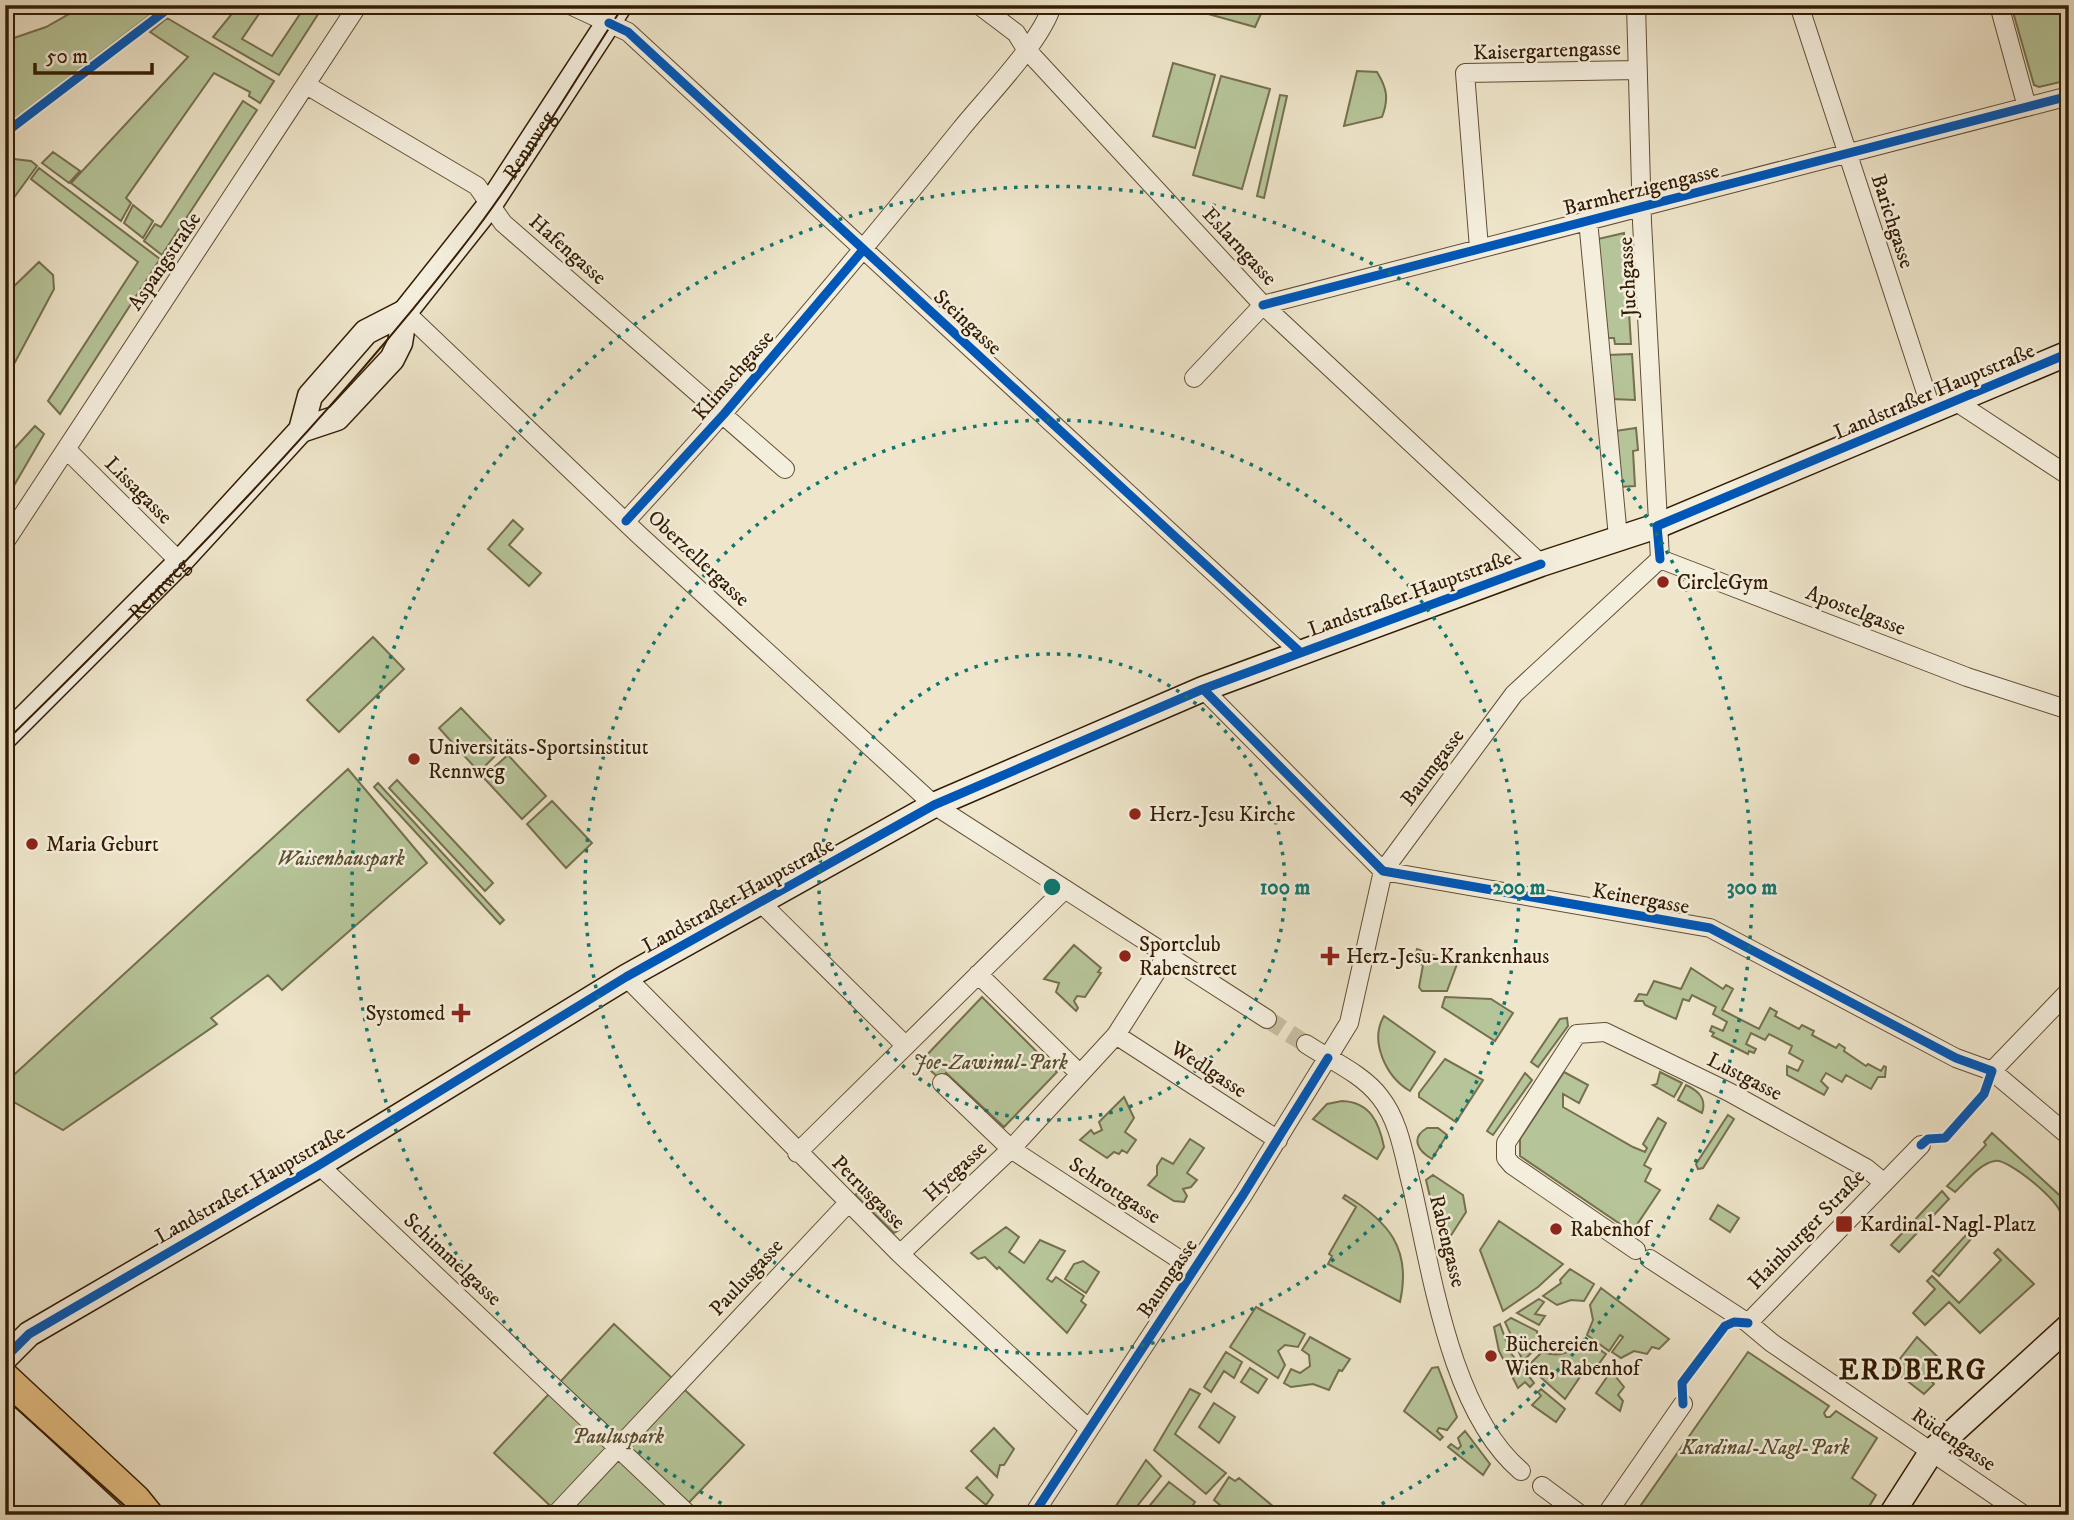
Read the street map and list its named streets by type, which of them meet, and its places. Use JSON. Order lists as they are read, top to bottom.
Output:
{
  "streets": {
    "main road": ["Rennweg", "Landstraßer Hauptstraße"],
    "street": [
      "Kaisergartengasse",
      "Barmherzigengasse",
      "Barichgasse",
      "Eslarngasse",
      "Hafengasse",
      "Aspangstraße",
      "Juchgasse",
      "Steingasse",
      "Klimschgasse",
      "Lissagasse",
      "Oberzellergasse",
      "Apostelgasse",
      "Baumgasse",
      "Keinergasse",
      "Wedlgasse",
      "Lustgasse",
      "Hyegasse",
      "Schrottgasse",
      "Petrusgasse",
      "Hainburger Straße",
      "Rabengasse",
      "Schimmelgasse",
      "Paulusgasse",
      "Rüdengasse"
    ]
  },
  "crossings": [
    ["Kaisergartengasse", "Barmherzigengasse"],
    ["Kaisergartengasse", "Juchgasse"],
    ["Rennweg", "Hafengasse"],
    ["Rennweg", "Steingasse"],
    ["Rennweg", "Lissagasse"],
    ["Rennweg", "Oberzellergasse"],
    ["Barmherzigengasse", "Barichgasse"],
    ["Barmherzigengasse", "Eslarngasse"],
    ["Barmherzigengasse", "Juchgasse"],
    ["Barichgasse", "Landstraßer Hauptstraße"],
    ["Eslarngasse", "Klimschgasse"],
    ["Eslarngasse", "Landstraßer Hauptstraße"],
    ["Hafengasse", "Aspangstraße"],
    ["Hafengasse", "Klimschgasse"],
    ["Aspangstraße", "Lissagasse"],
    ["Juchgasse", "Landstraßer Hauptstraße"],
    ["Steingasse", "Klimschgasse"],
    ["Steingasse", "Landstraßer Hauptstraße"],
    ["Klimschgasse", "Oberzellergasse"],
    ["Landstraßer Hauptstraße", "Oberzellergasse"],
    ["Landstraßer Hauptstraße", "Petrusgasse"],
    ["Landstraßer Hauptstraße", "Schimmelgasse"],
    ["Apostelgasse", "Baumgasse"],
    ["Baumgasse", "Keinergasse"],
    ["Baumgasse", "Wedlgasse"],
    ["Baumgasse", "Schrottgasse"],
    ["Baumgasse", "Petrusgasse"],
    ["Baumgasse", "Rabengasse"],
    ["Lustgasse", "Hainburger Straße"],
    ["Lustgasse", "Rüdengasse"],
    ["Hyegasse", "Schrottgasse"],
    ["Hyegasse", "Petrusgasse"],
    ["Petrusgasse", "Paulusgasse"],
    ["Hainburger Straße", "Rüdengasse"],
    ["Schimmelgasse", "Paulusgasse"]
  ],
  "districts": ["ERDBERG"],
  "parks": [
    "Waisenhauspark",
    "Joe-Zawinul-Park",
    "Pauluspark",
    "Kardinal-Nagl-Park"
  ],
  "places": {
    "other": [
      "CircleGym",
      "Universitäts-Sportsinstitut Rennweg",
      "Herz-Jesu Kirche",
      "Maria Geburt",
      "Sportclub Rabenstreet",
      "Rabenhof",
      "Büchereien Wien, Rabenhof"
    ],
    "health": ["Herz-Jesu-Krankenhaus", "Systomed"],
    "transit": ["Kardinal-Nagl-Platz"]
  },
  "scale_bar": "50 m",
  "rings": ["100 m", "200 m", "300 m"]
}
